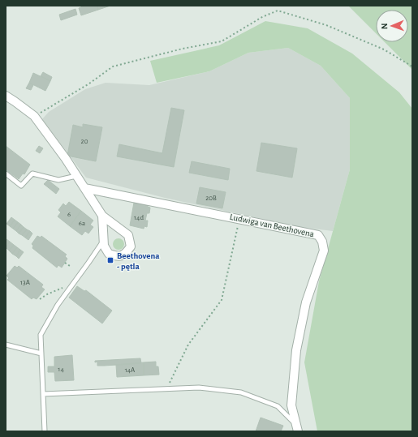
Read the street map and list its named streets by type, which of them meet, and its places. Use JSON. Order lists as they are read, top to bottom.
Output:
{
  "streets": {
    "street": ["Ludwiga van Beethovena"]
  },
  "places": {
    "transit": ["Beethovena - pętla"]
  },
  "house_numbers": [
    "20",
    "20B",
    "6",
    "14d",
    "6a",
    "13A",
    "14",
    "14A"
  ],
  "north": "left"
}
